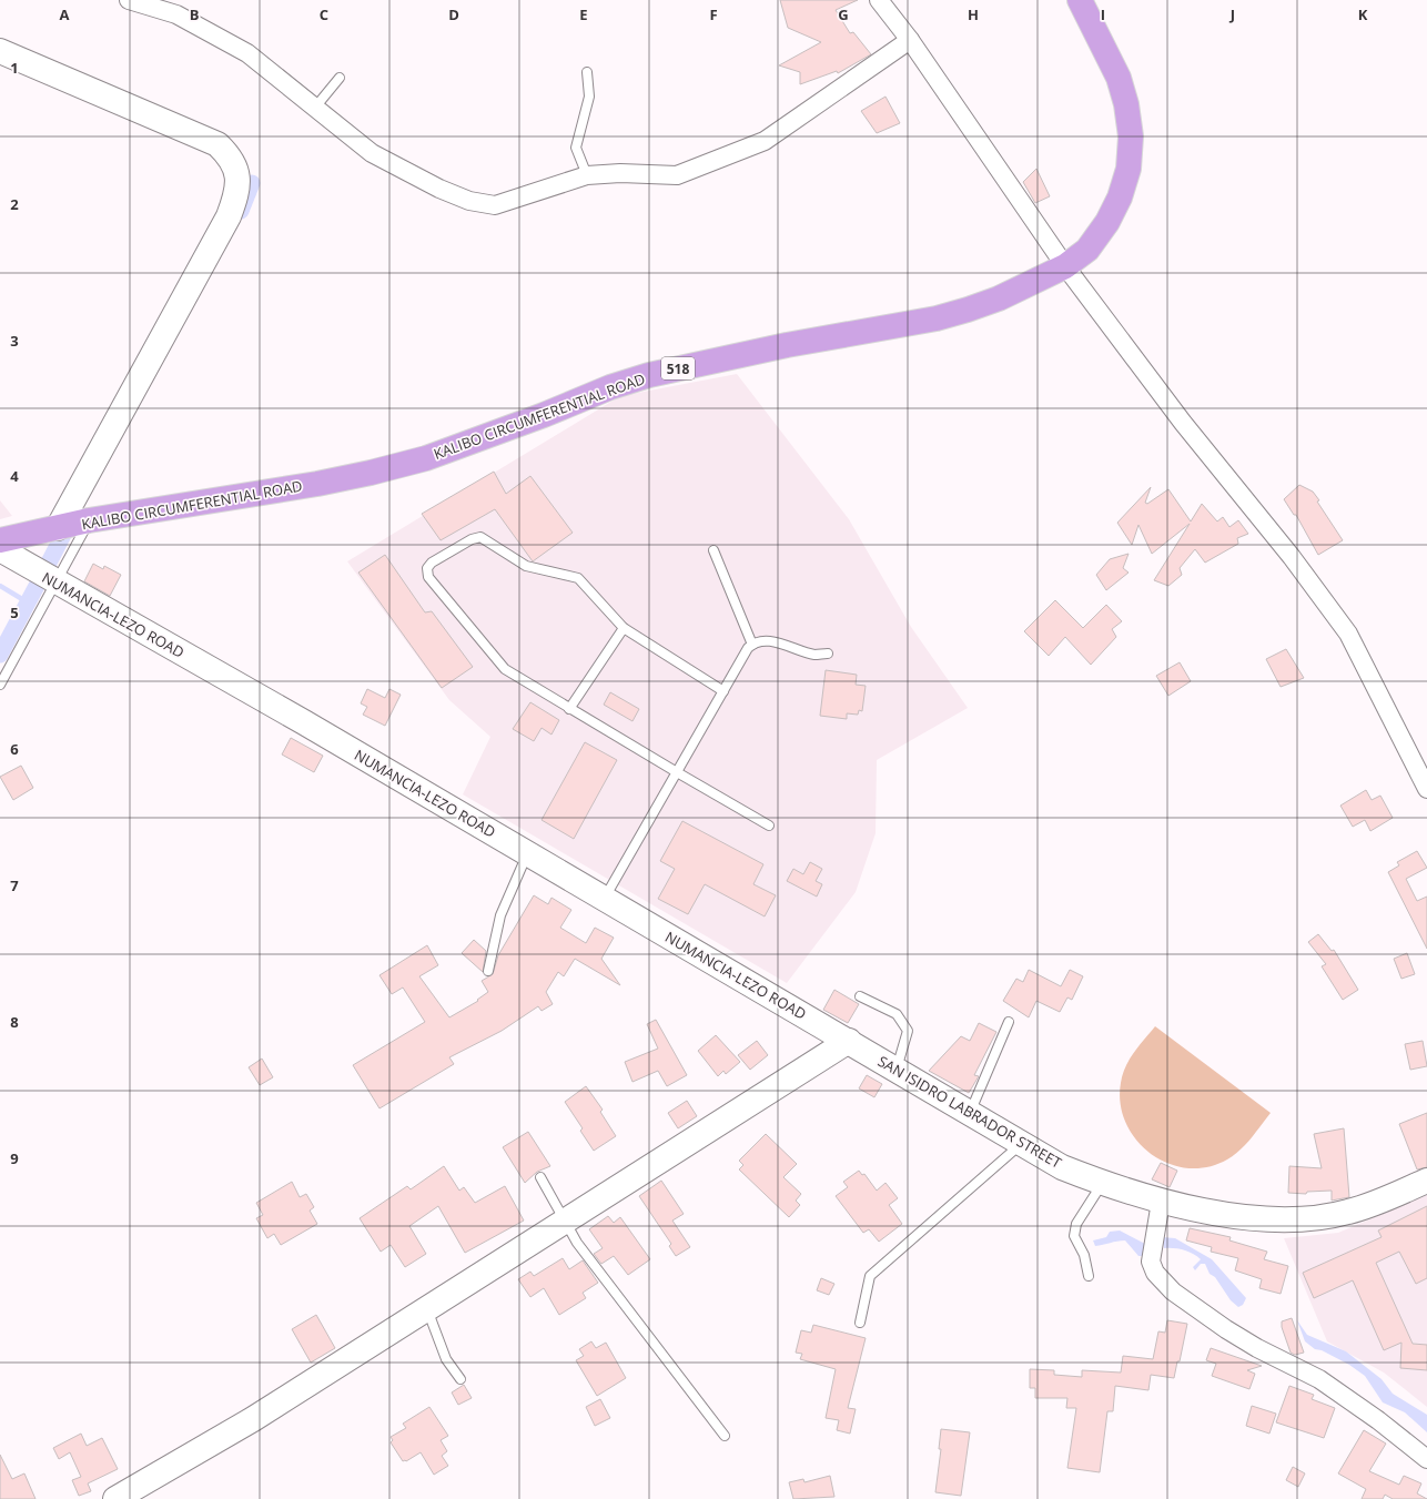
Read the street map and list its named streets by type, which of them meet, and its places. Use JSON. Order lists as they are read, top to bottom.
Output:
{
  "streets": {
    "main road": [
      "518",
      "KALIBO CIRCUMFERENTIAL ROAD",
      "NUMANCIA-LEZO ROAD",
      "SAN ISIDRO LABRADOR STREET"
    ]
  },
  "crossings": [
    ["NUMANCIA-LEZO ROAD", "SAN ISIDRO LABRADOR STREET"]
  ],
  "grid": {
    "columns": [
      "A",
      "B",
      "C",
      "D",
      "E",
      "F",
      "G",
      "H",
      "I",
      "J",
      "K"
    ],
    "rows": [
      "1",
      "2",
      "3",
      "4",
      "5",
      "6",
      "7",
      "8",
      "9"
    ]
  }
}
